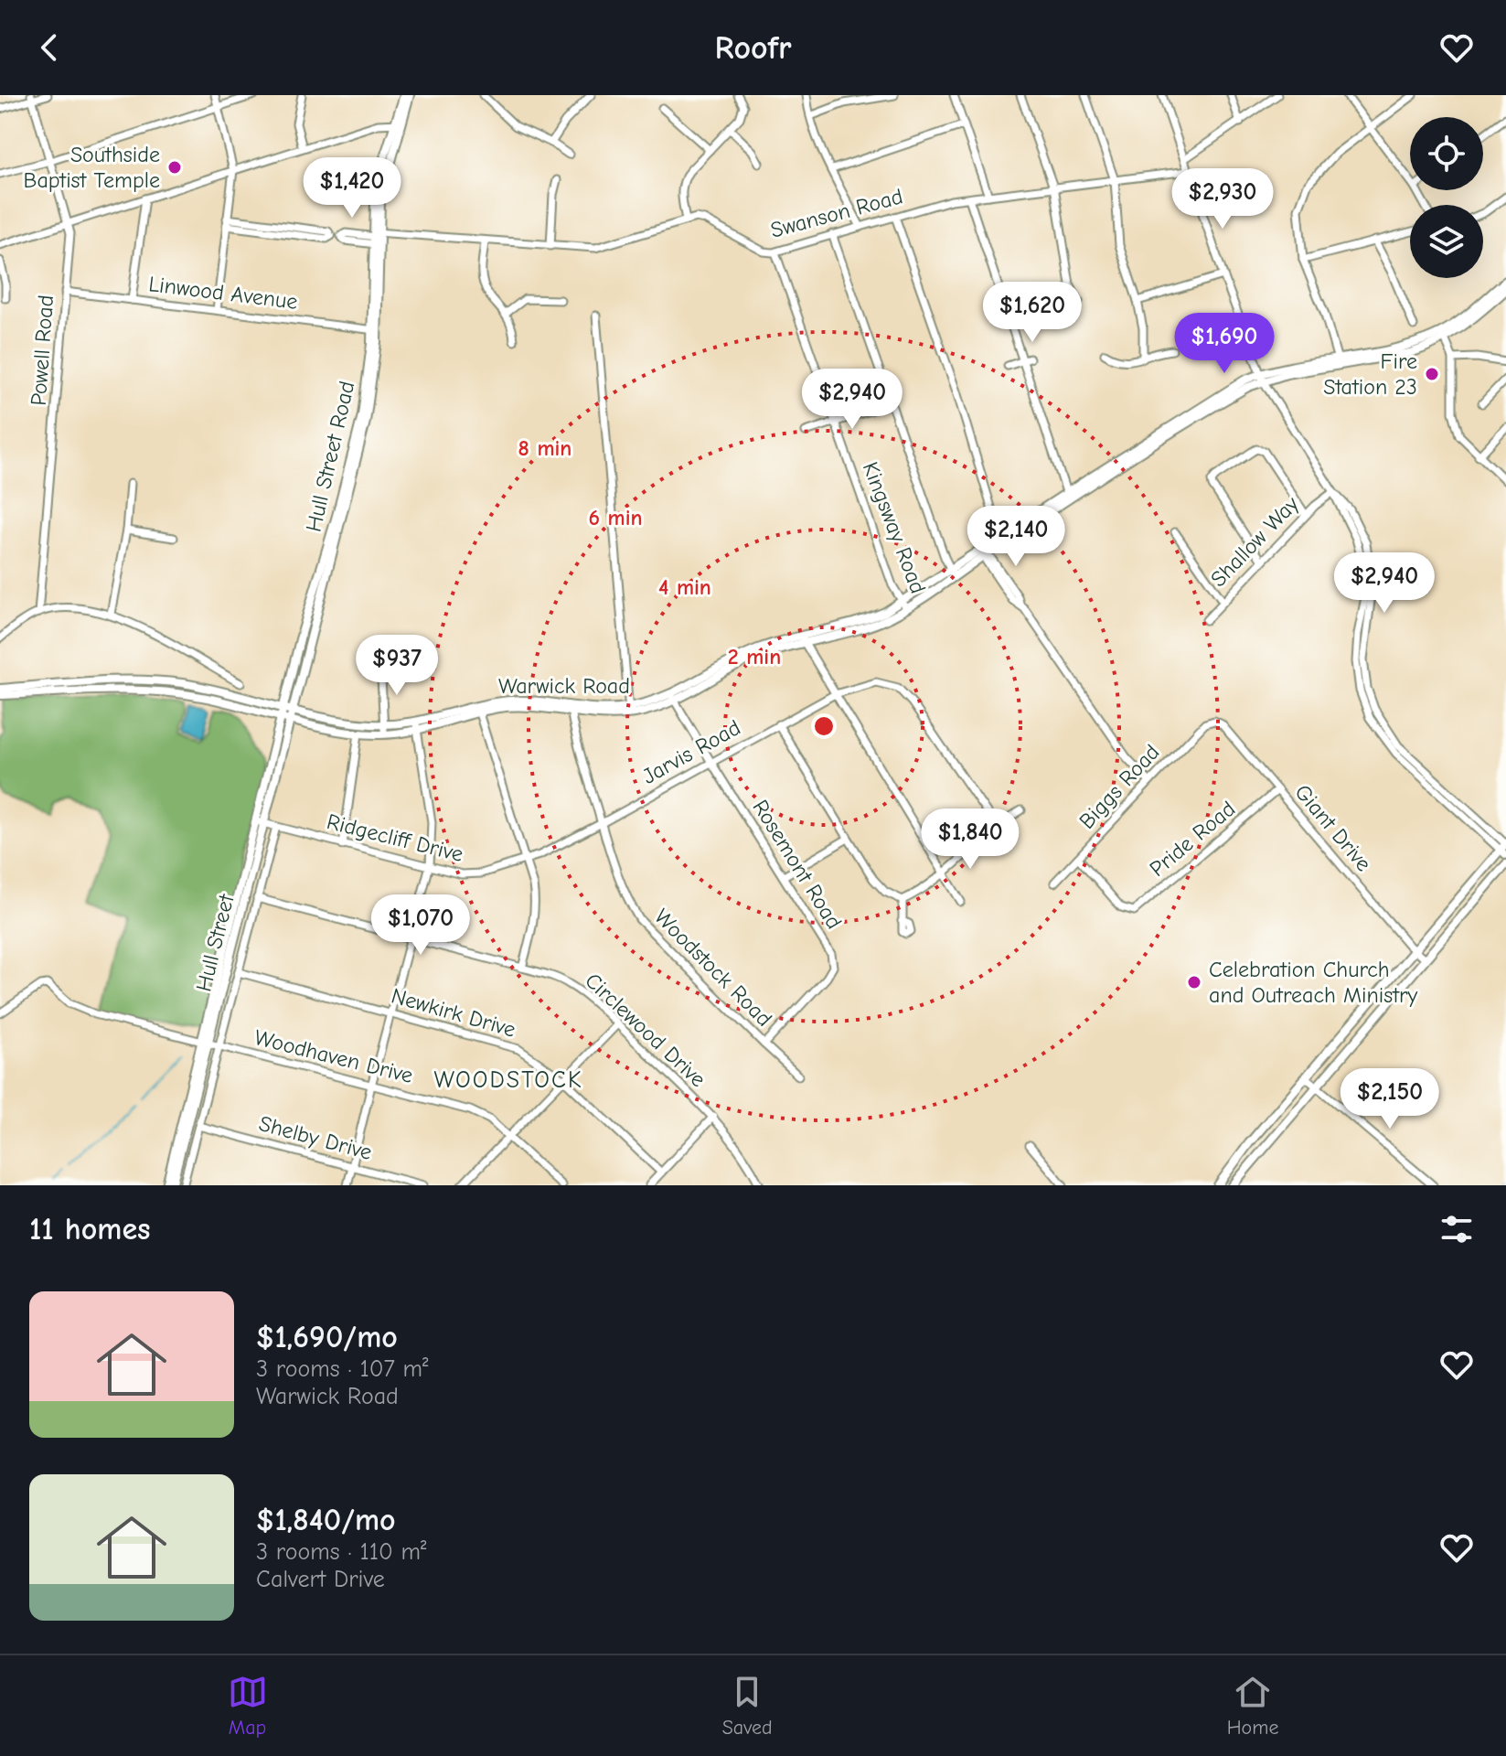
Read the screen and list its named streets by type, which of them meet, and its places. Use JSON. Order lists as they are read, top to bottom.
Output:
{
  "streets": {
    "main road": ["Hull Street Road", "Warwick Road", "Hull Street"],
    "street": [
      "Swanson Road",
      "Linwood Avenue",
      "Powell Road",
      "Kingsway Road",
      "Shallow Way",
      "Jarvis Road",
      "Biggs Road",
      "Giant Drive",
      "Ridgecliff Drive",
      "Pride Road",
      "Rosemont Road",
      "Woodstock Road",
      "Newkirk Drive",
      "Circlewood Drive",
      "Woodhaven Drive",
      "Shelby Drive"
    ]
  },
  "crossings": [
    ["Swanson Road", "Kingsway Road"],
    ["Linwood Avenue", "Powell Road"],
    ["Linwood Avenue", "Hull Street Road"],
    ["Hull Street Road", "Warwick Road"],
    ["Hull Street Road", "Ridgecliff Drive"],
    ["Hull Street Road", "Hull Street"],
    ["Kingsway Road", "Warwick Road"],
    ["Warwick Road", "Rosemont Road"],
    ["Warwick Road", "Hull Street"],
    ["Warwick Road", "Woodstock Road"],
    ["Jarvis Road", "Ridgecliff Drive"],
    ["Jarvis Road", "Rosemont Road"],
    ["Jarvis Road", "Woodstock Road"],
    ["Biggs Road", "Giant Drive"],
    ["Biggs Road", "Pride Road"],
    ["Giant Drive", "Pride Road"],
    ["Ridgecliff Drive", "Hull Street"],
    ["Rosemont Road", "Woodstock Road"],
    ["Hull Street", "Woodhaven Drive"]
  ],
  "districts": ["WOODSTOCK"],
  "places": ["Southside Baptist Temple", "Fire Station 23", "Celebration Church and Outreach Ministry"],
  "page": {
    "header": "Roofr",
    "price": [
      "$1,420",
      "$2,930",
      "$1,620",
      "$1,690",
      "$2,940",
      "$2,140",
      "$2,940",
      "$937",
      "$1,840",
      "$1,070",
      "$2,150"
    ],
    "heading": "11 homes",
    "list": [
      {
        "name": "$1,690/mo",
        "note": "3 rooms · 107 m² · Warwick Road"
      },
      {
        "name": "$1,840/mo",
        "note": "3 rooms · 110 m² · Calvert Drive"
      }
    ],
    "tabs": ["Map", "Saved", "Home"]
  },
  "rings": [
    "8 min",
    "6 min",
    "4 min",
    "2 min"
  ]
}
